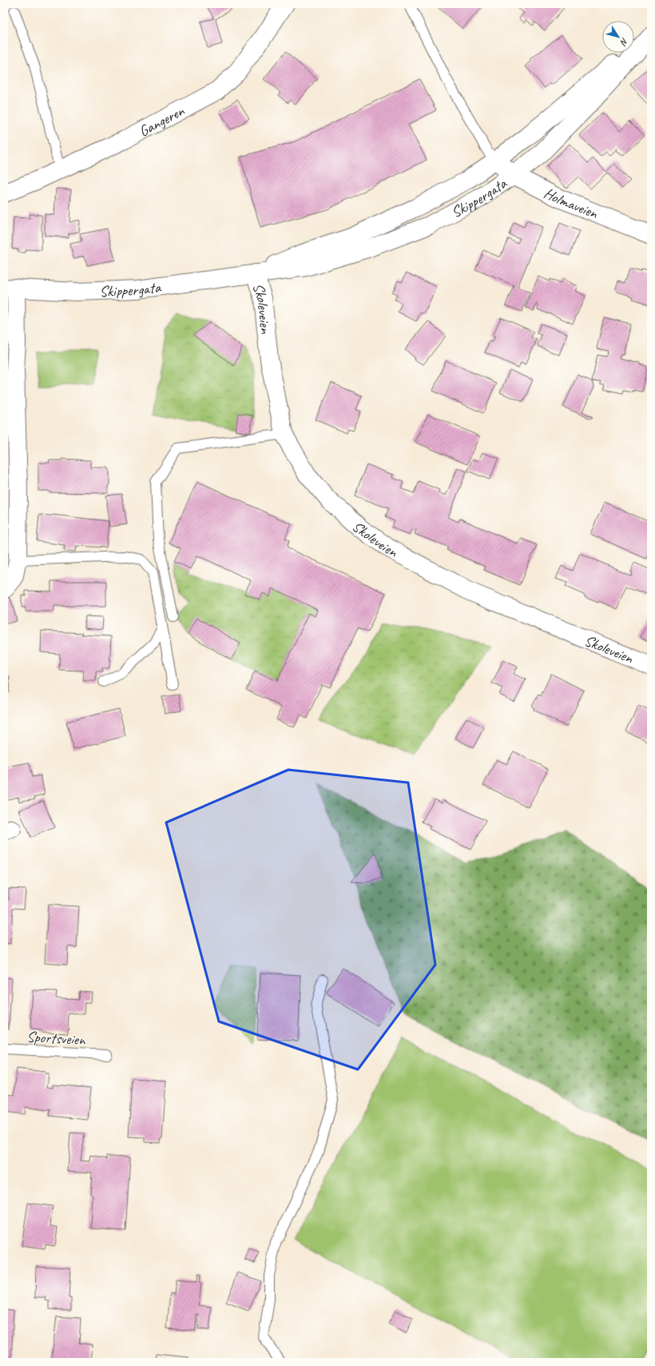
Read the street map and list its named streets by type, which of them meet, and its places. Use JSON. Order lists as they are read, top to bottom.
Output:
{
  "streets": {
    "street": [
      "Gangeren",
      "Skippergata",
      "Holmaveien",
      "Skoleveien"
    ],
    "lane": ["Sportsveien"]
  },
  "crossings": [
    ["Skippergata", "Holmaveien"],
    ["Skippergata", "Skoleveien"]
  ],
  "north": "bottom right"
}
